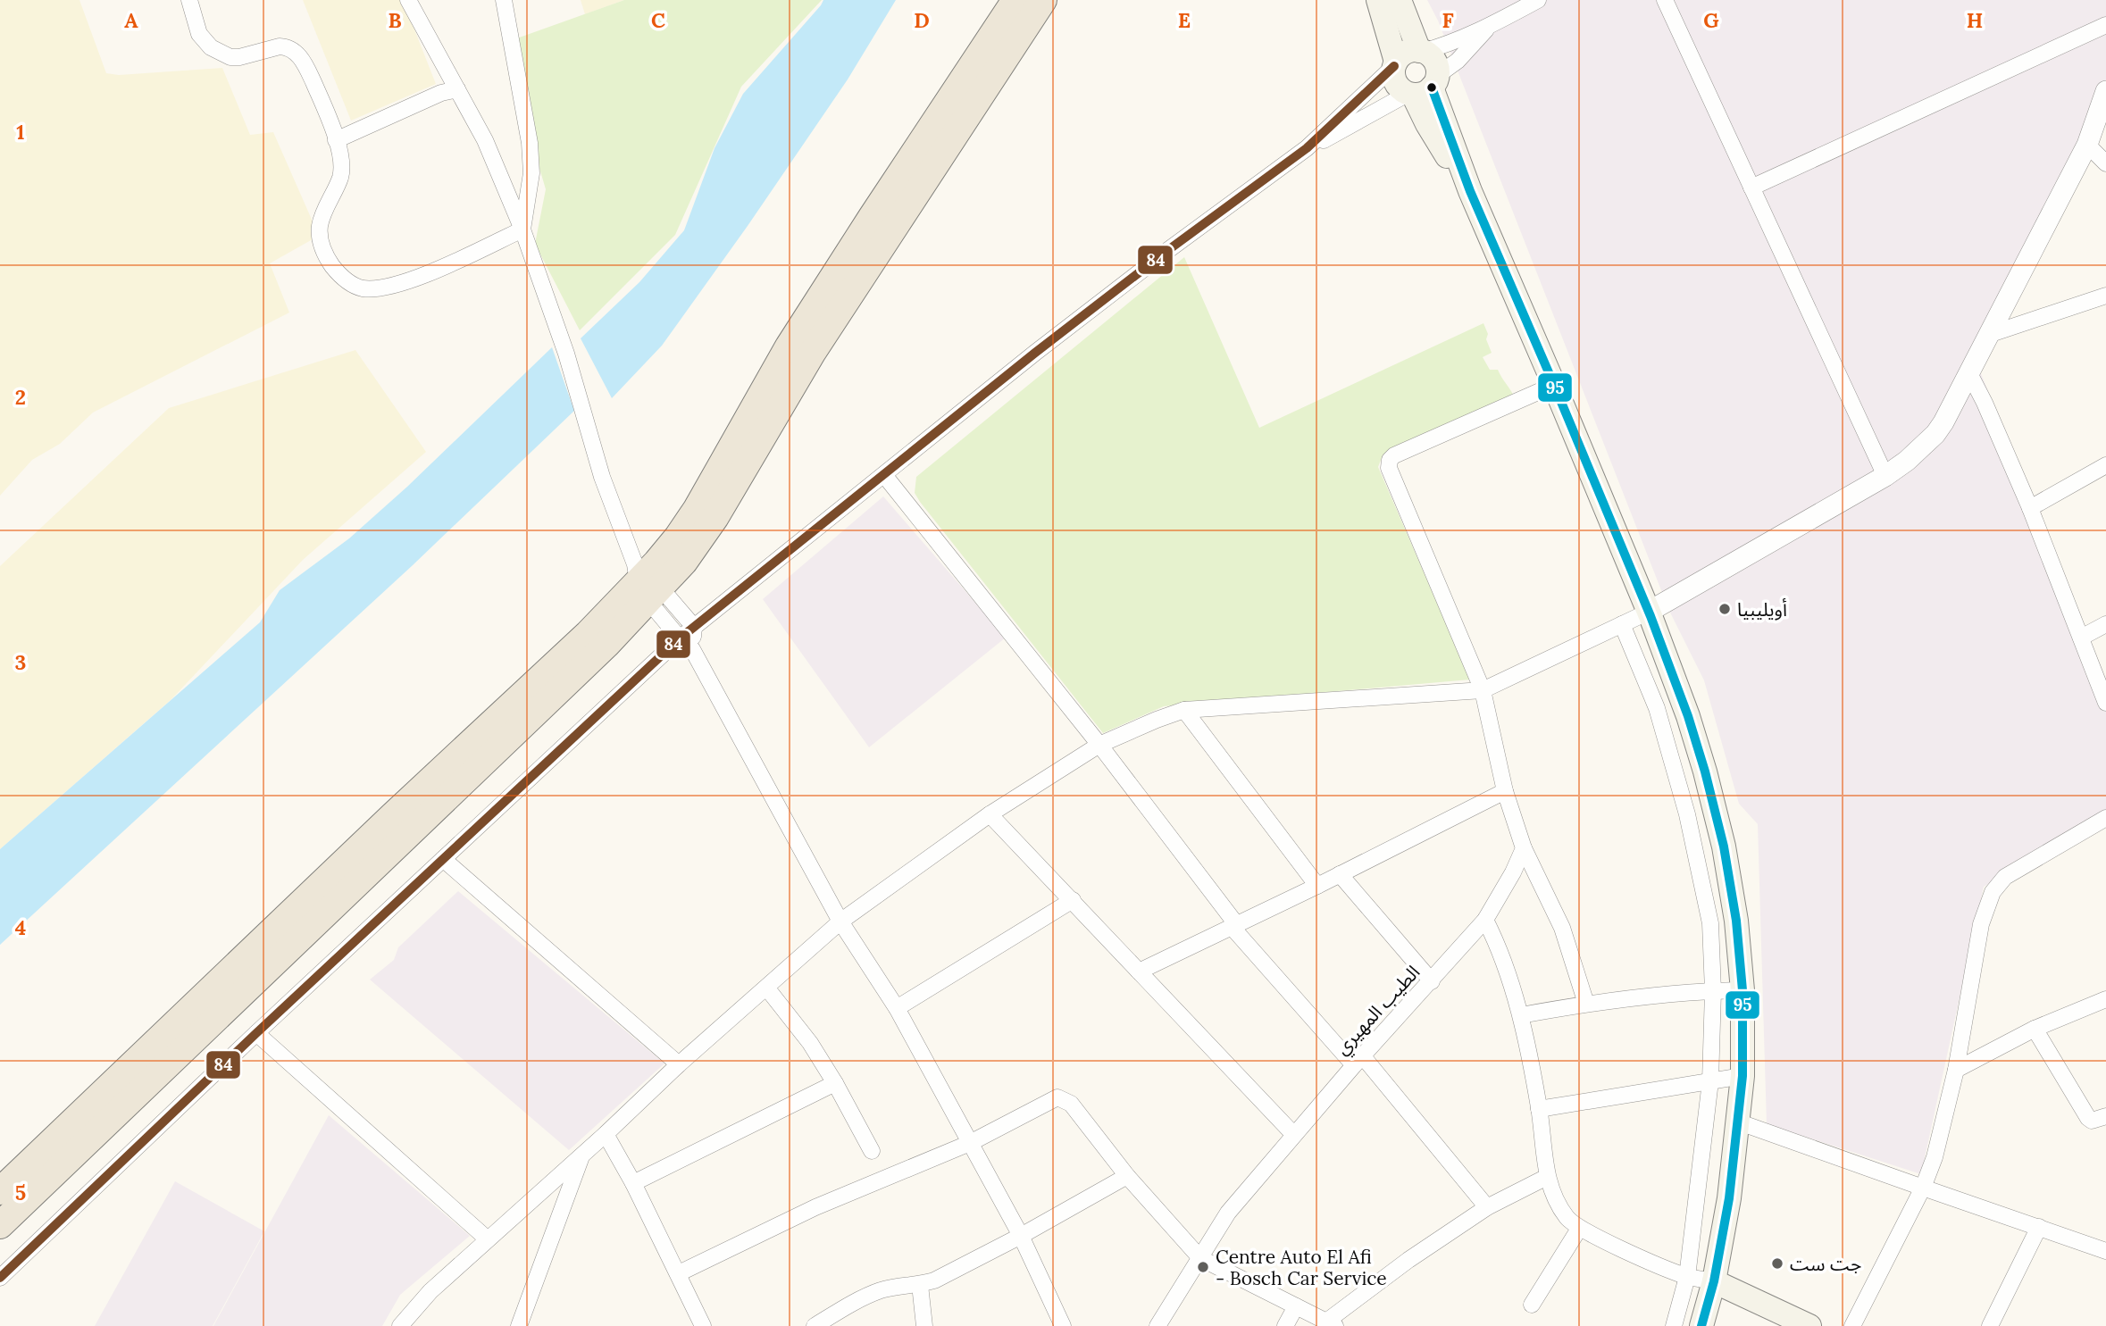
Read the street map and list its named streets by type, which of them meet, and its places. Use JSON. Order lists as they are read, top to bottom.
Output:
{
  "streets": {
    "street": ["الطيب المهيري"]
  },
  "places": ["أويليبيا", "جت ست", "Centre Auto El Afi - Bosch Car Service"],
  "lines": ["transit line 84", "transit line 95"],
  "grid": {
    "columns": [
      "A",
      "B",
      "C",
      "D",
      "E",
      "F",
      "G",
      "H"
    ],
    "rows": [
      "1",
      "2",
      "3",
      "4",
      "5"
    ]
  }
}
